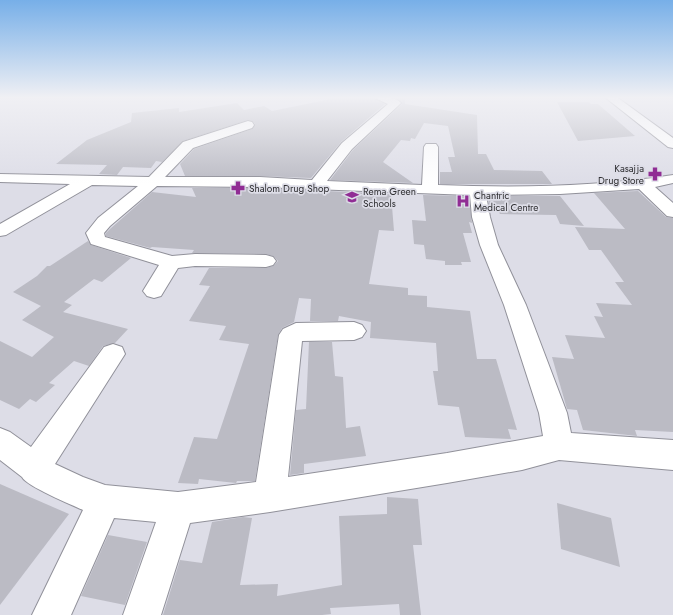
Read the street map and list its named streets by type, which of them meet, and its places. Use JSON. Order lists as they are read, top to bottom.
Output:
{
  "places": {
    "pharmacy": ["Kasajja Drug Store", "Shalom Drug Shop"],
    "school or university": ["Rema Green Schools"],
    "hospital": ["Chantric Medical Centre"]
  }
}
